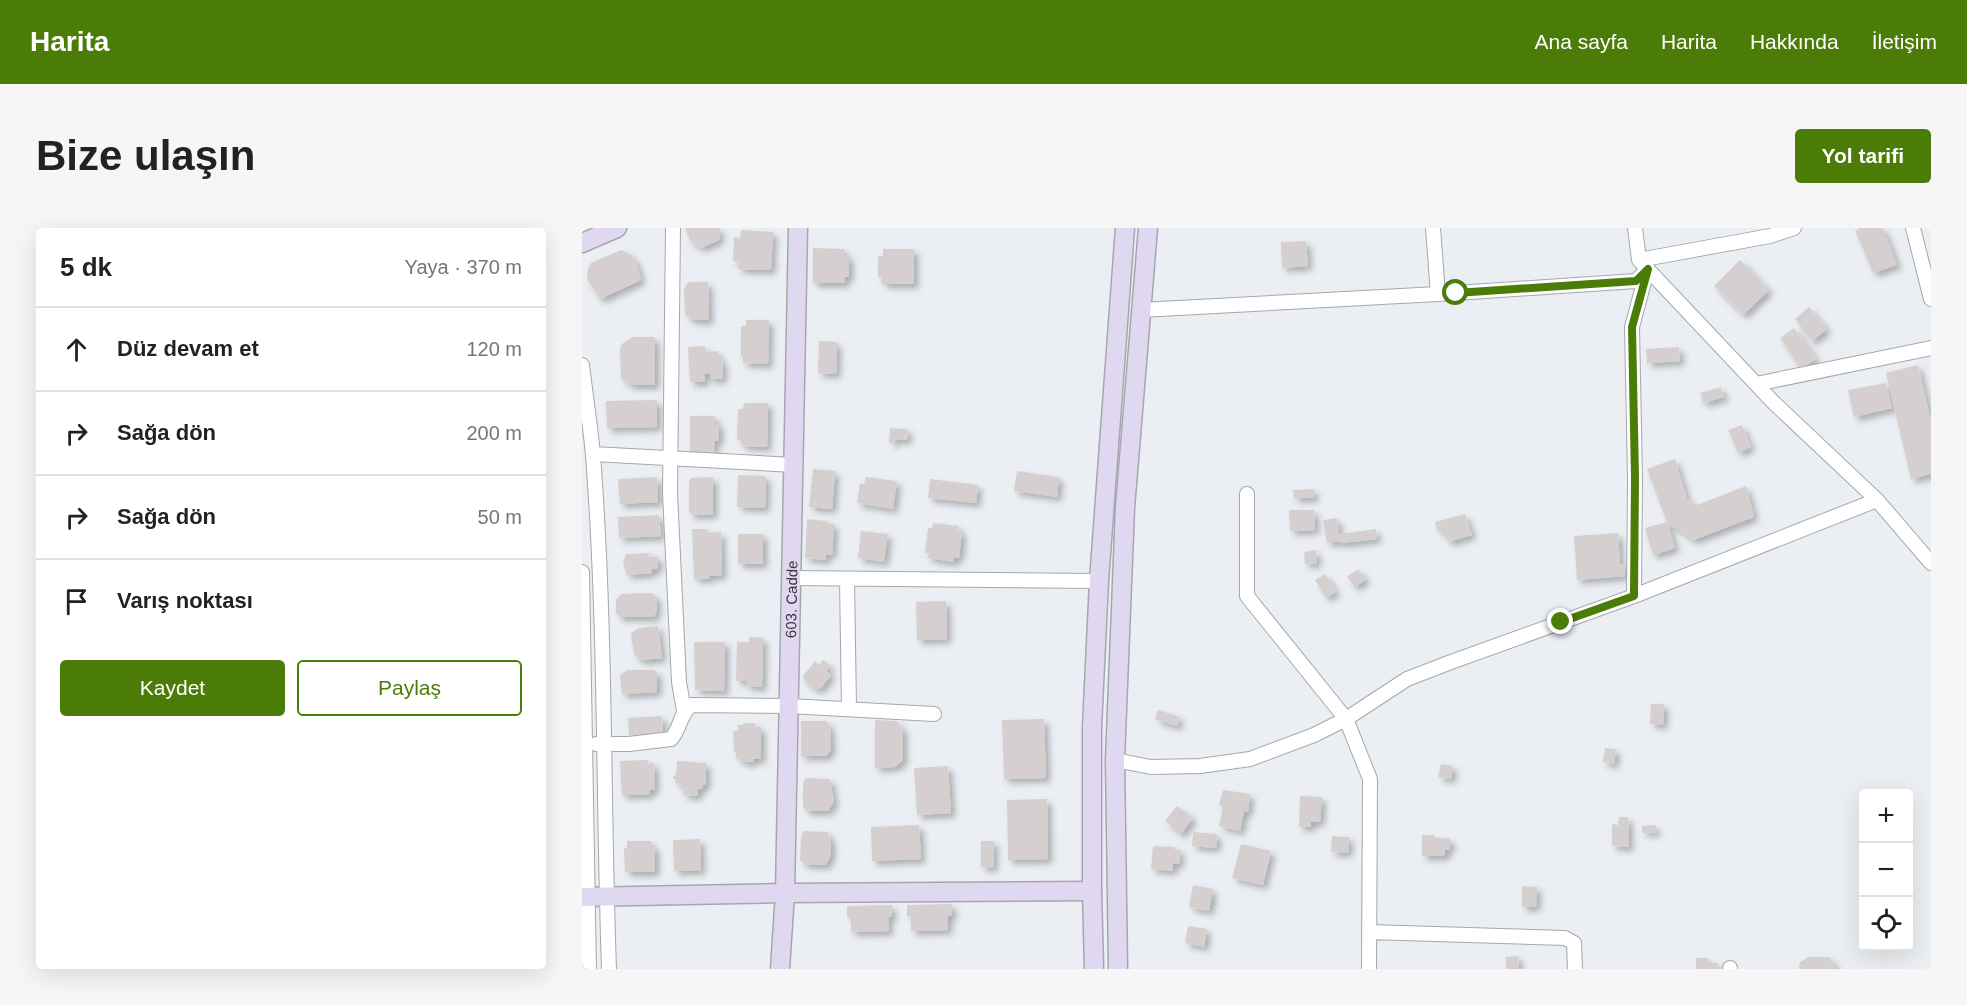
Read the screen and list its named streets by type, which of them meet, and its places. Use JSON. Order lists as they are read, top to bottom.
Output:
{
  "streets": {
    "main road": ["603. Cadde"]
  },
  "page": {
    "header": "Harita",
    "nav": [
      "Ana sayfa",
      "Harita",
      "Hakkında",
      "İletişim"
    ],
    "buttons": [
      "Yol tarifi",
      ["Kaydet", "Paylaş"]
    ],
    "title": "Bize ulaşın",
    "heading": ["5 dk", "Yaya · 370 m"],
    "list": [
      ["Düz devam et", "120 m"],
      ["Sağa dön", "200 m"],
      ["Sağa dön", "50 m"],
      "Varış noktası"
    ],
    "map_buttons": ["+", "−"]
  }
}
